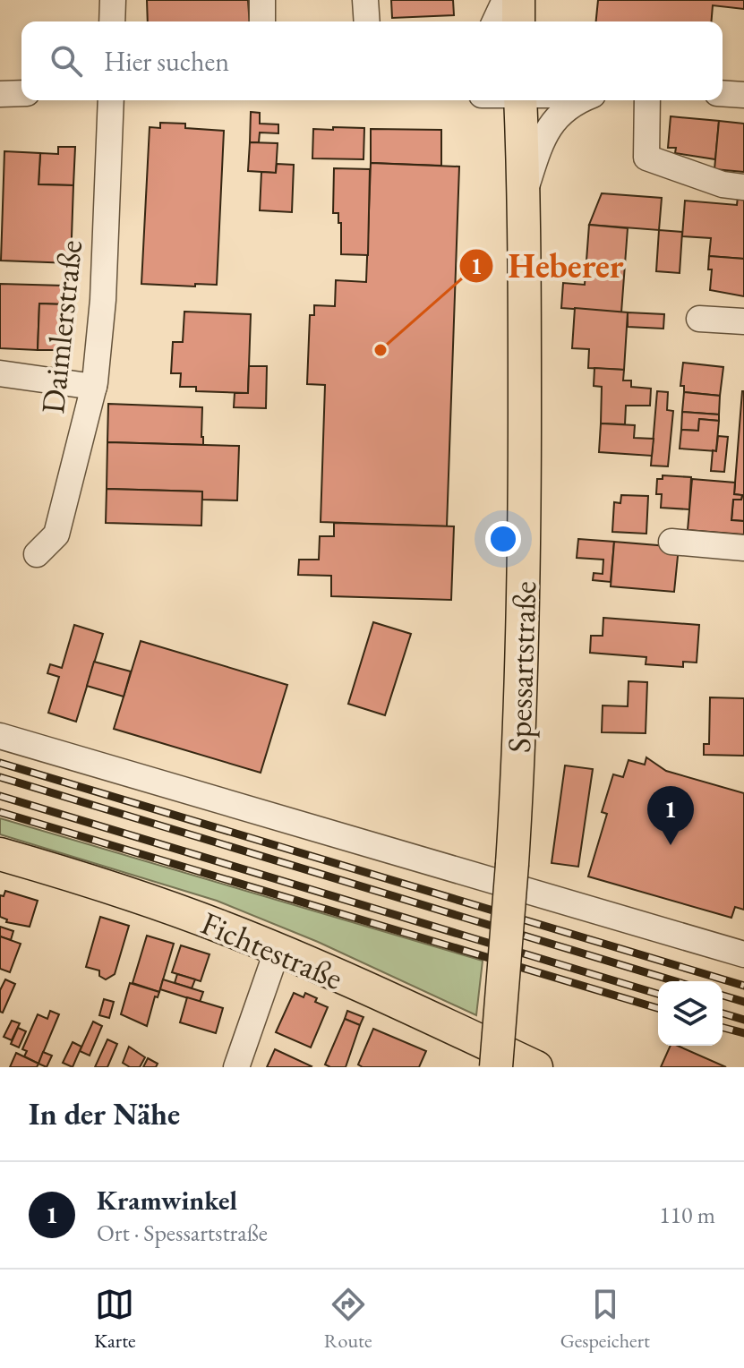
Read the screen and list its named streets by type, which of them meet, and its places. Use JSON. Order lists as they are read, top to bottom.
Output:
{
  "streets": {
    "main road": ["Spessartstraße", "Fichtestraße"],
    "street": ["Daimlerstraße"]
  },
  "places": ["Heberer"],
  "page": {
    "search": "Hier suchen",
    "pins": "1",
    "heading": "In der Nähe",
    "list": [
      {
        "mark": "1",
        "name": "Kramwinkel",
        "note": "Ort · Spessartstraße",
        "value": "110 m"
      }
    ],
    "nav": ["Karte", "Route", "Gespeichert"]
  }
}
